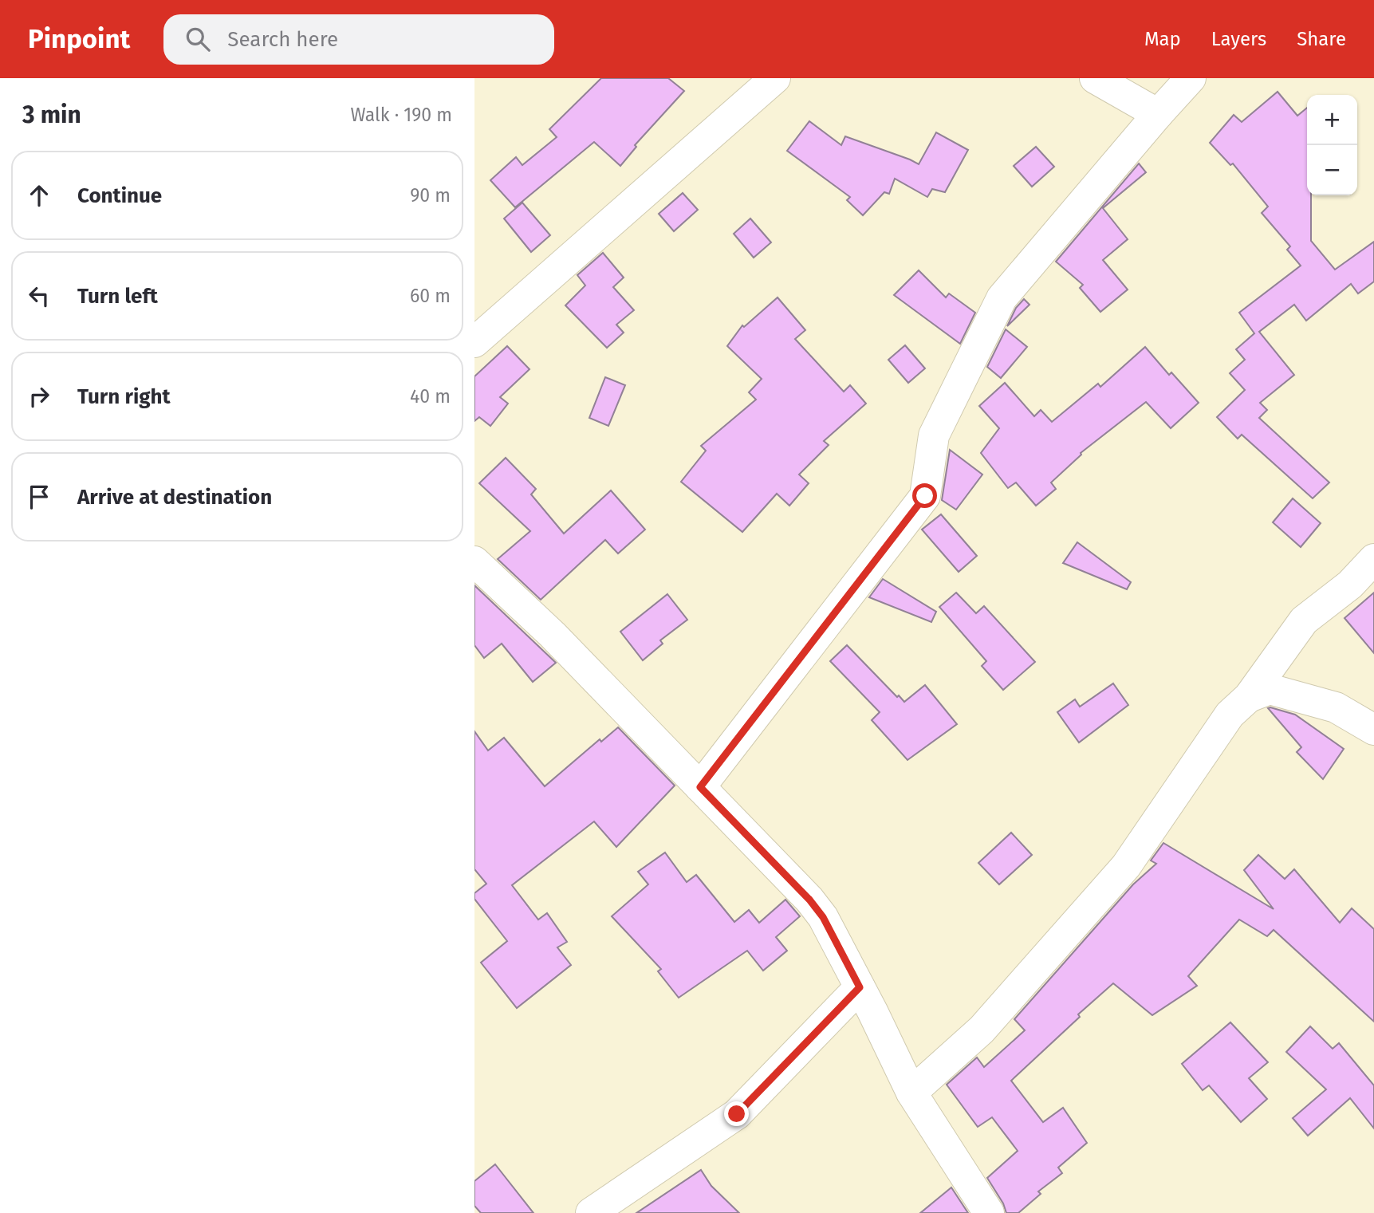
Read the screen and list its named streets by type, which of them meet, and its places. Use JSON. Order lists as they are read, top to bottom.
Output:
{
  "page": {
    "header": "Pinpoint",
    "search": "Search here",
    "nav": ["Map", "Layers", "Share"],
    "heading": ["3 min", "Walk · 190 m"],
    "map_buttons": ["+", "−"],
    "list": [
      ["Continue", "90 m"],
      ["Turn left", "60 m"],
      ["Turn right", "40 m"],
      "Arrive at destination"
    ]
  }
}
